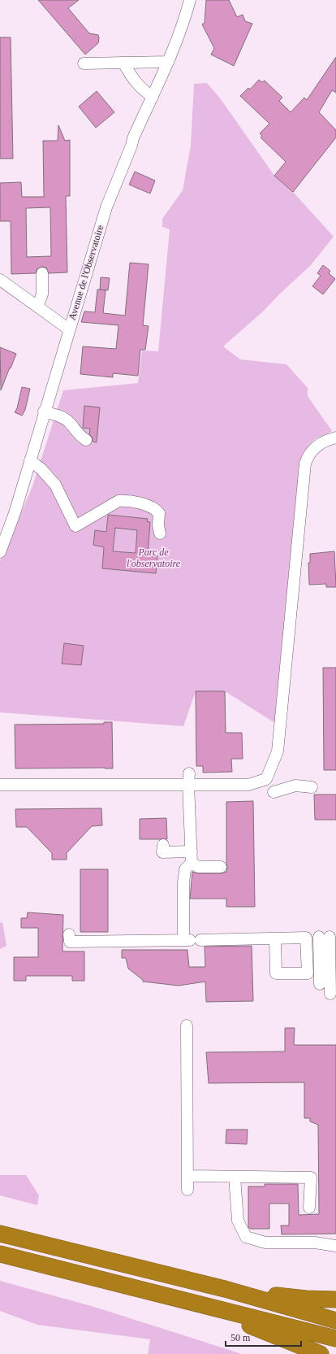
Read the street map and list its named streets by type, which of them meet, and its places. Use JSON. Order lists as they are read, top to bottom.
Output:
{
  "streets": {
    "street": ["Avenue de l'Observatoire"]
  },
  "parks": ["Parc de l'observatoire"],
  "scale_bar": "50 m"
}
